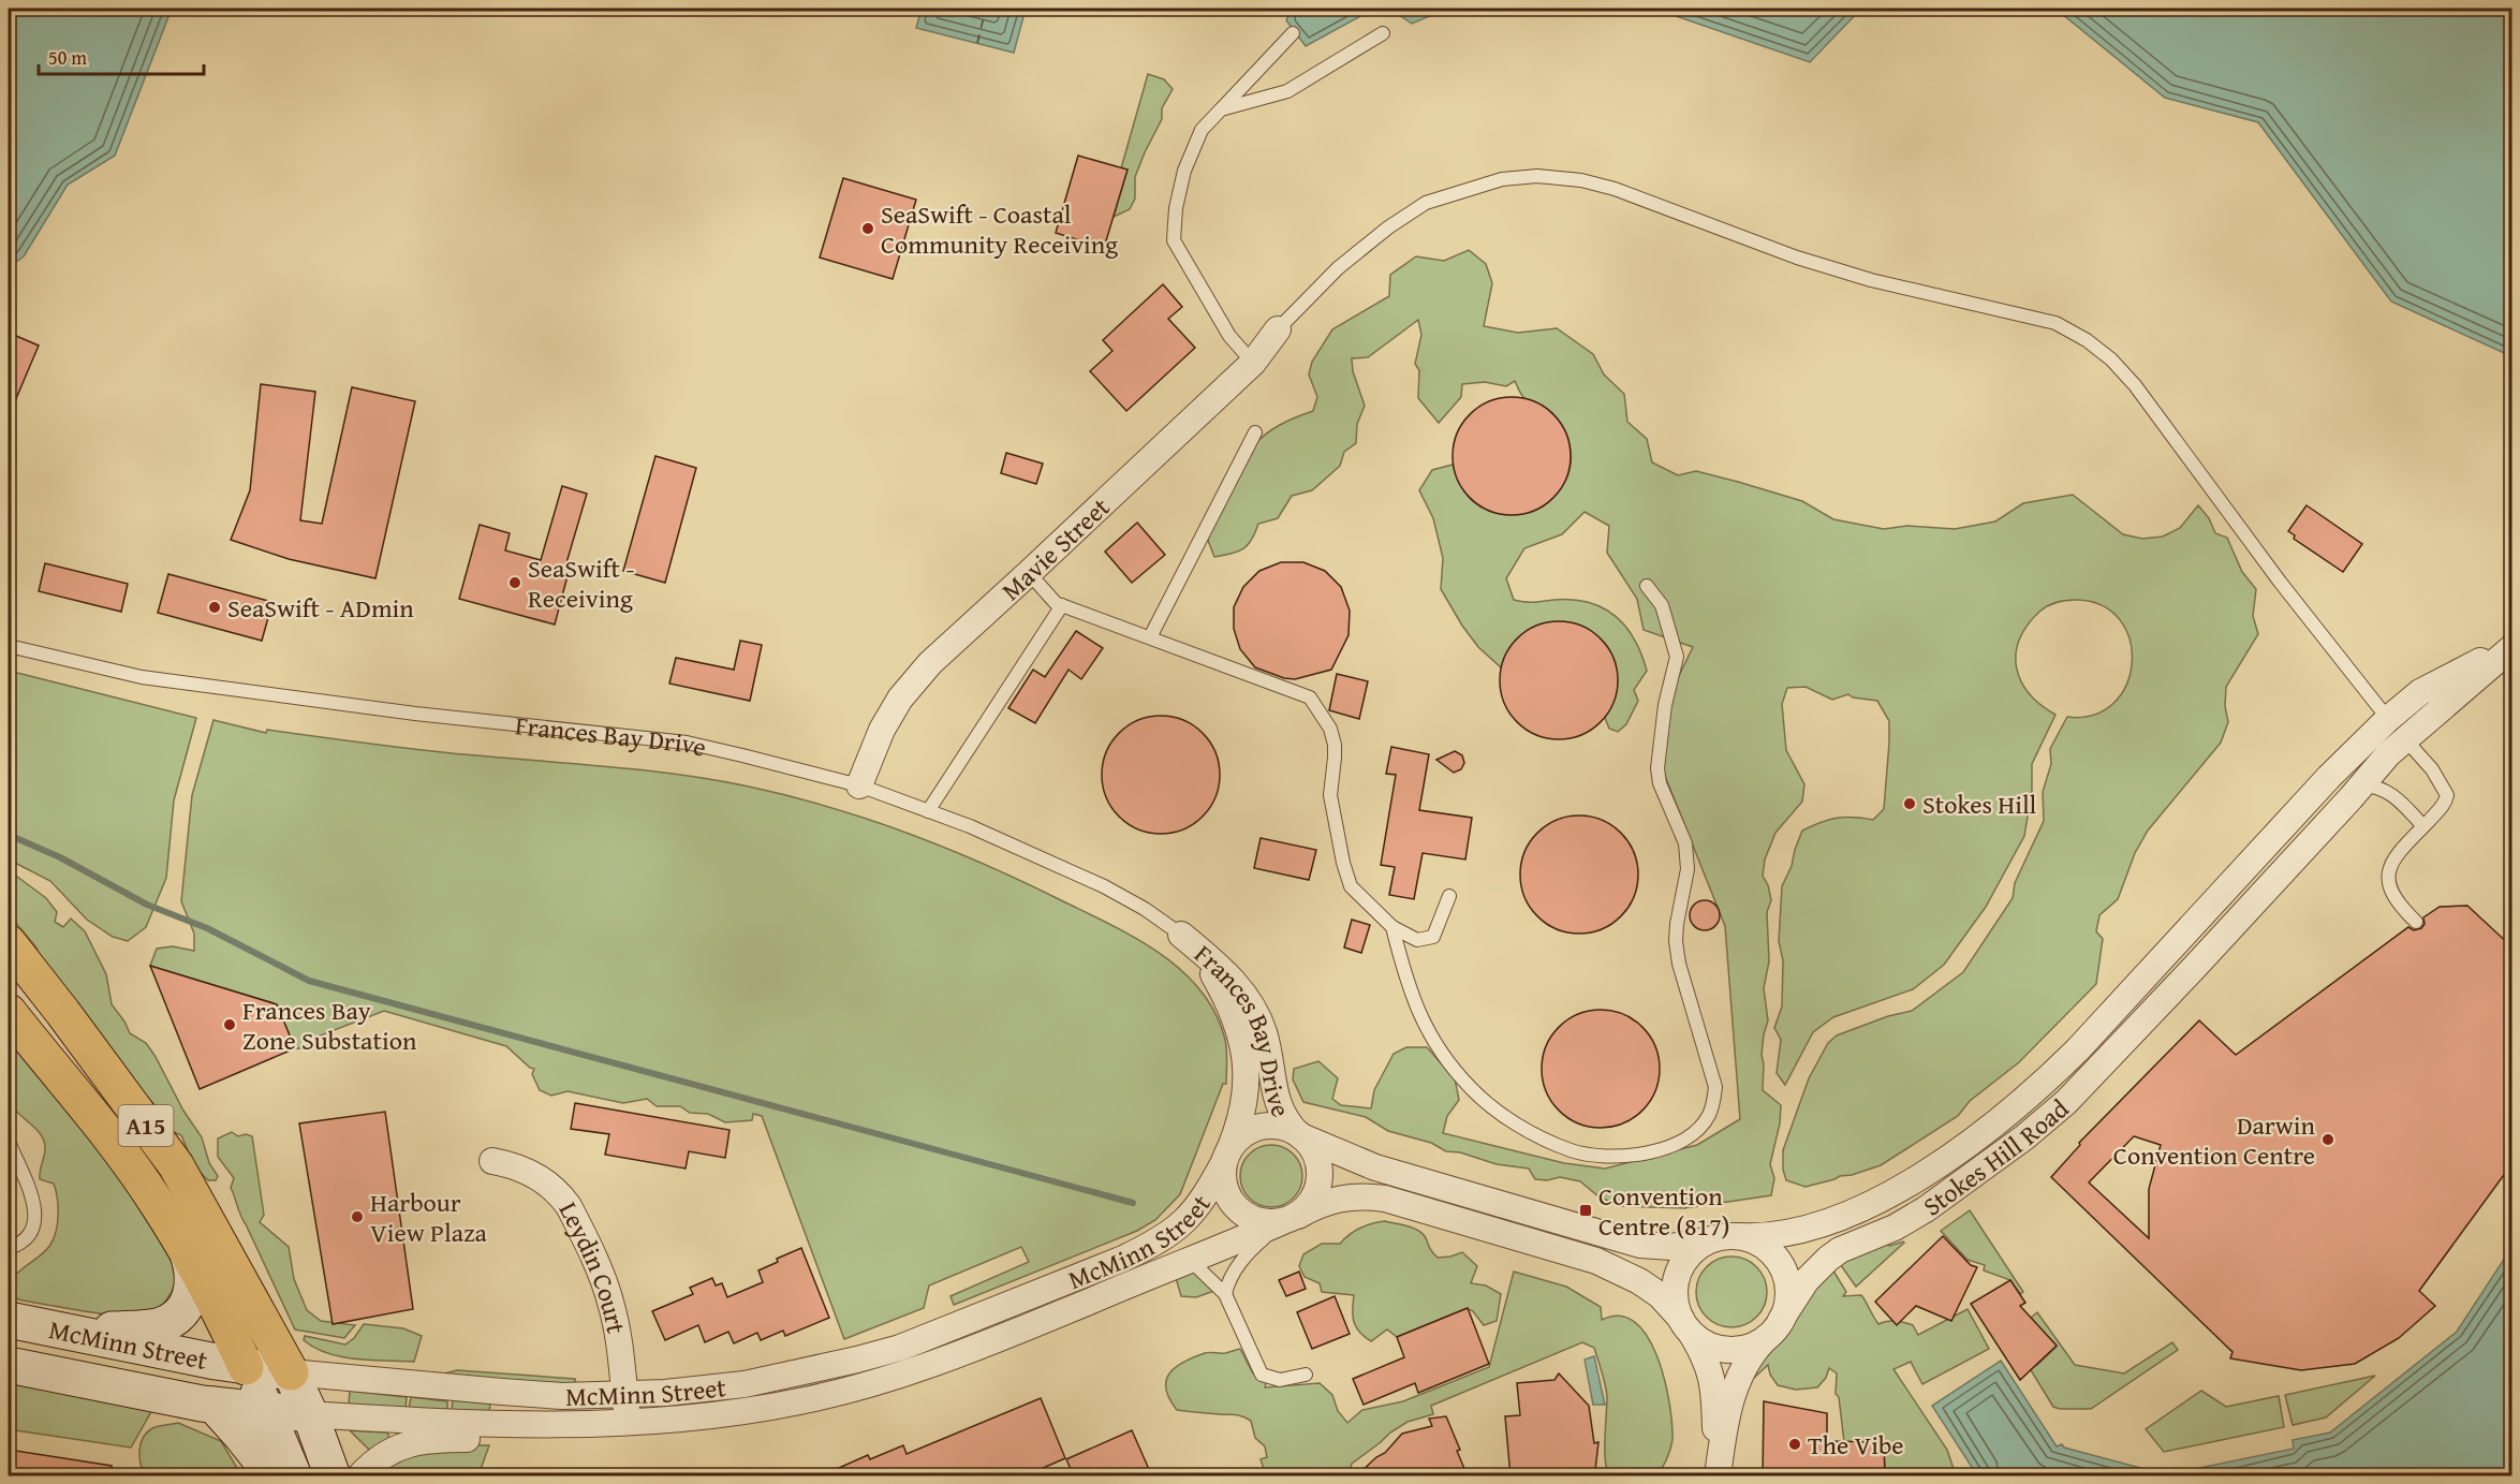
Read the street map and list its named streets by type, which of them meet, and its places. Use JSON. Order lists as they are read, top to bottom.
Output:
{
  "streets": {
    "main road": ["A15"],
    "street": [
      "Mavie Street",
      "Frances Bay Drive",
      "Stokes Hill Road",
      "McMinn Street",
      "Leydin Court"
    ]
  },
  "crossings": [
    ["Mavie Street", "Frances Bay Drive"],
    ["Frances Bay Drive", "McMinn Street"],
    ["A15", "McMinn Street"],
    ["Stokes Hill Road", "McMinn Street"],
    ["McMinn Street", "Leydin Court"]
  ],
  "places": {
    "other": [
      "SeaSwift - Coastal Community Receiving",
      "SeaSwift - Receiving",
      "SeaSwift - ADmin",
      "Stokes Hill",
      "Frances Bay Zone Substation",
      "Darwin Convention Centre",
      "Harbour View Plaza",
      "The Vibe"
    ],
    "transit": ["Convention Centre (817)"]
  },
  "scale_bar": "50 m"
}
